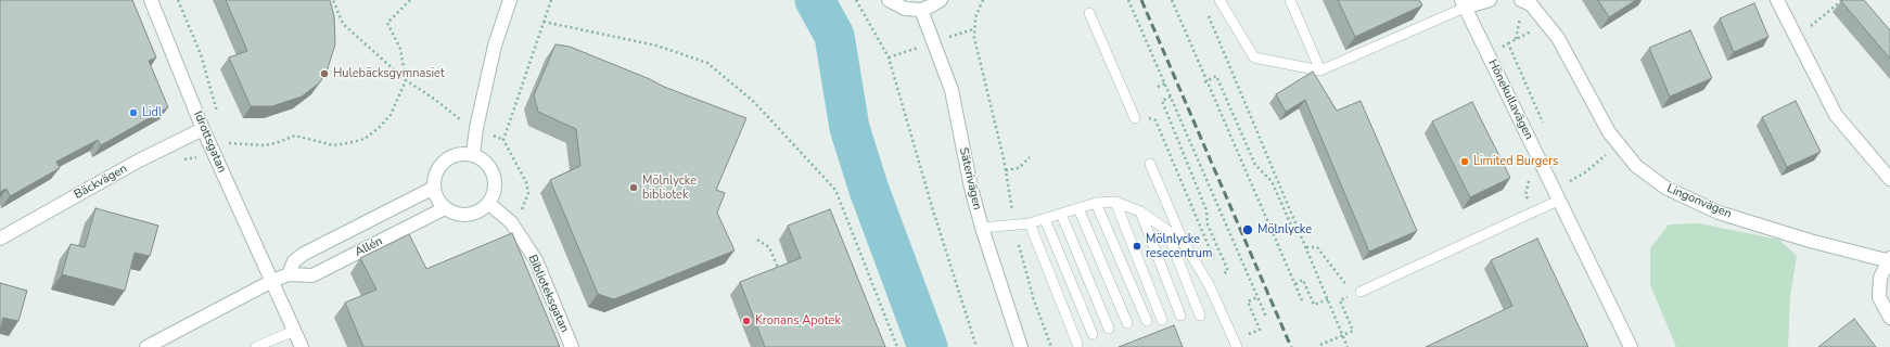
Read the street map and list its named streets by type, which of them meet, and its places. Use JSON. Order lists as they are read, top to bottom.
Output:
{
  "streets": {
    "street": [
      "Hönekullavägen",
      "Idrottsgatan",
      "Säterivägen",
      "Bäckvägen",
      "Lingonvägen",
      "Allén",
      "Biblioteksgatan"
    ]
  },
  "crossings": [
    ["Idrottsgatan", "Bäckvägen"],
    ["Idrottsgatan", "Allén"],
    ["Allén", "Biblioteksgatan"]
  ],
  "places": [
    "Hulebäcksgymnasiet",
    "Lidl",
    "Limited Burgers",
    "Mölnlycke bibliotek",
    "Mölnlycke",
    "Mölnlycke resecentrum",
    "Kronans Apotek"
  ]
}
